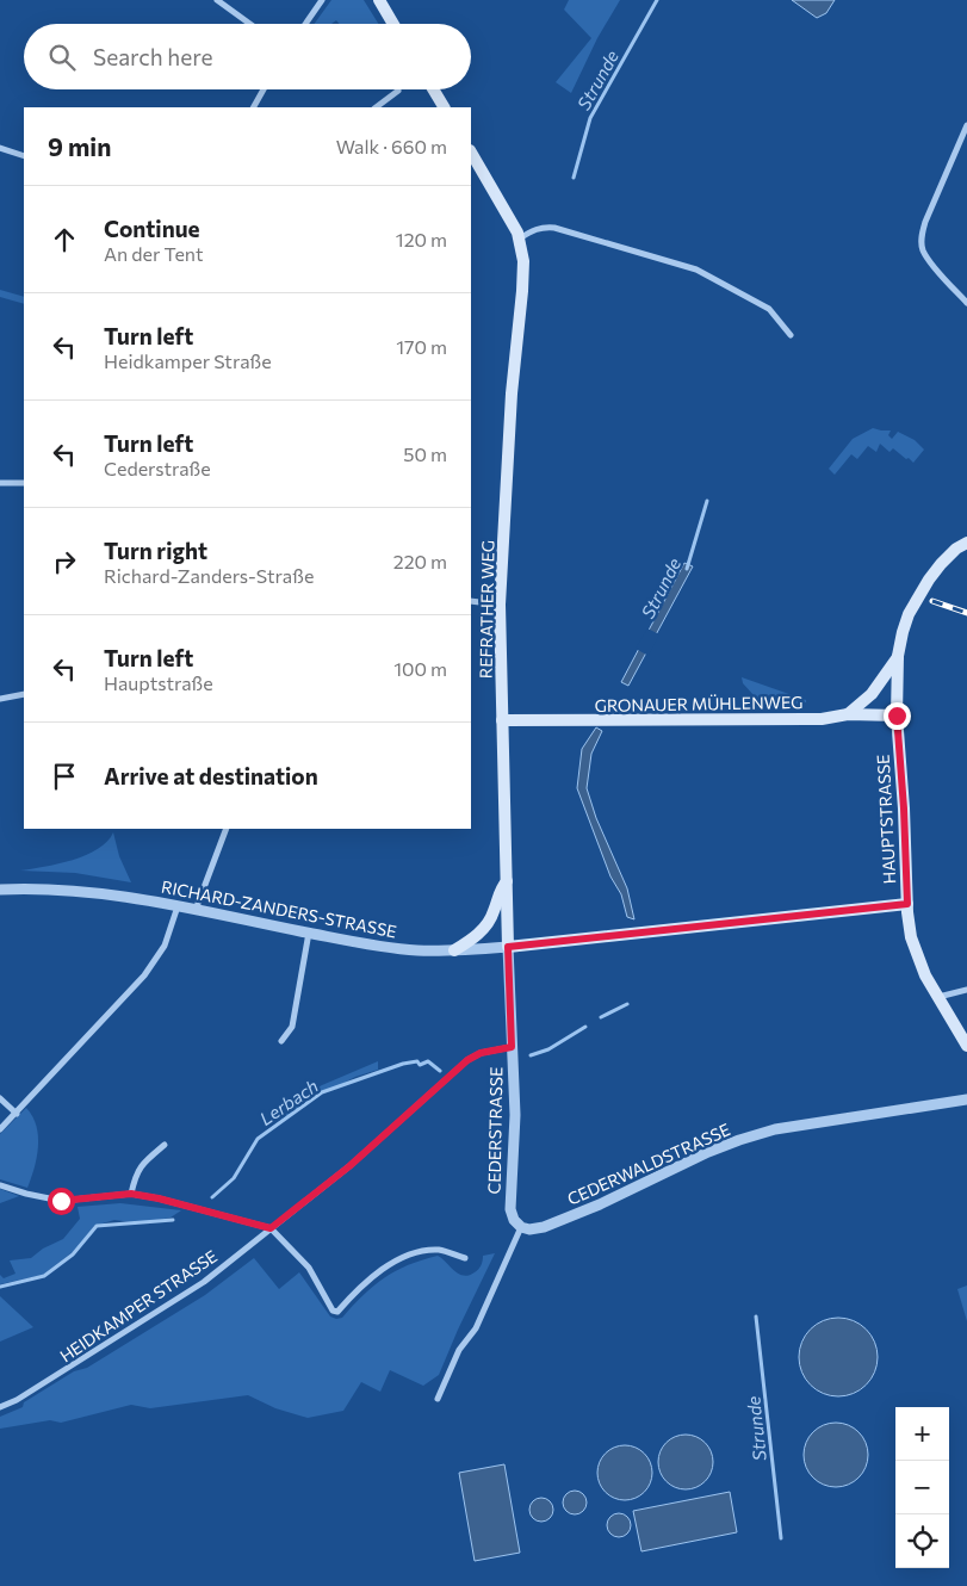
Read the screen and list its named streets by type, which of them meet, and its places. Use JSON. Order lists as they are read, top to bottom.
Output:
{
  "streets": {
    "main road": [
      "REFRATHER WEG",
      "GRONAUER MÜHLENWEG",
      "HAUPTSTRASSE",
      "RICHARD-ZANDERS-STRASSE"
    ],
    "street": ["CEDERSTRASSE", "CEDERWALDSTRASSE", "HEIDKAMPER STRASSE"]
  },
  "crossings": [
    ["REFRATHER WEG", "GRONAUER MÜHLENWEG"],
    ["REFRATHER WEG", "RICHARD-ZANDERS-STRASSE"],
    ["REFRATHER WEG", "CEDERSTRASSE"],
    ["GRONAUER MÜHLENWEG", "HAUPTSTRASSE"],
    ["HAUPTSTRASSE", "RICHARD-ZANDERS-STRASSE"],
    ["RICHARD-ZANDERS-STRASSE", "CEDERSTRASSE"],
    ["CEDERSTRASSE", "CEDERWALDSTRASSE"],
    ["CEDERSTRASSE", "HEIDKAMPER STRASSE"]
  ],
  "water": ["Strunde", "Lerbach"],
  "page": {
    "search": "Search here",
    "heading": ["9 min", "Walk · 660 m"],
    "list": [
      ["Continue", "An der Tent", "120 m"],
      ["Turn left", "Heidkamper Straße", "170 m"],
      ["Turn left", "Cederstraße", "50 m"],
      ["Turn right", "Richard-Zanders-Straße", "220 m"],
      ["Turn left", "Hauptstraße", "100 m"],
      "Arrive at destination"
    ],
    "map_buttons": ["+", "−"]
  }
}
